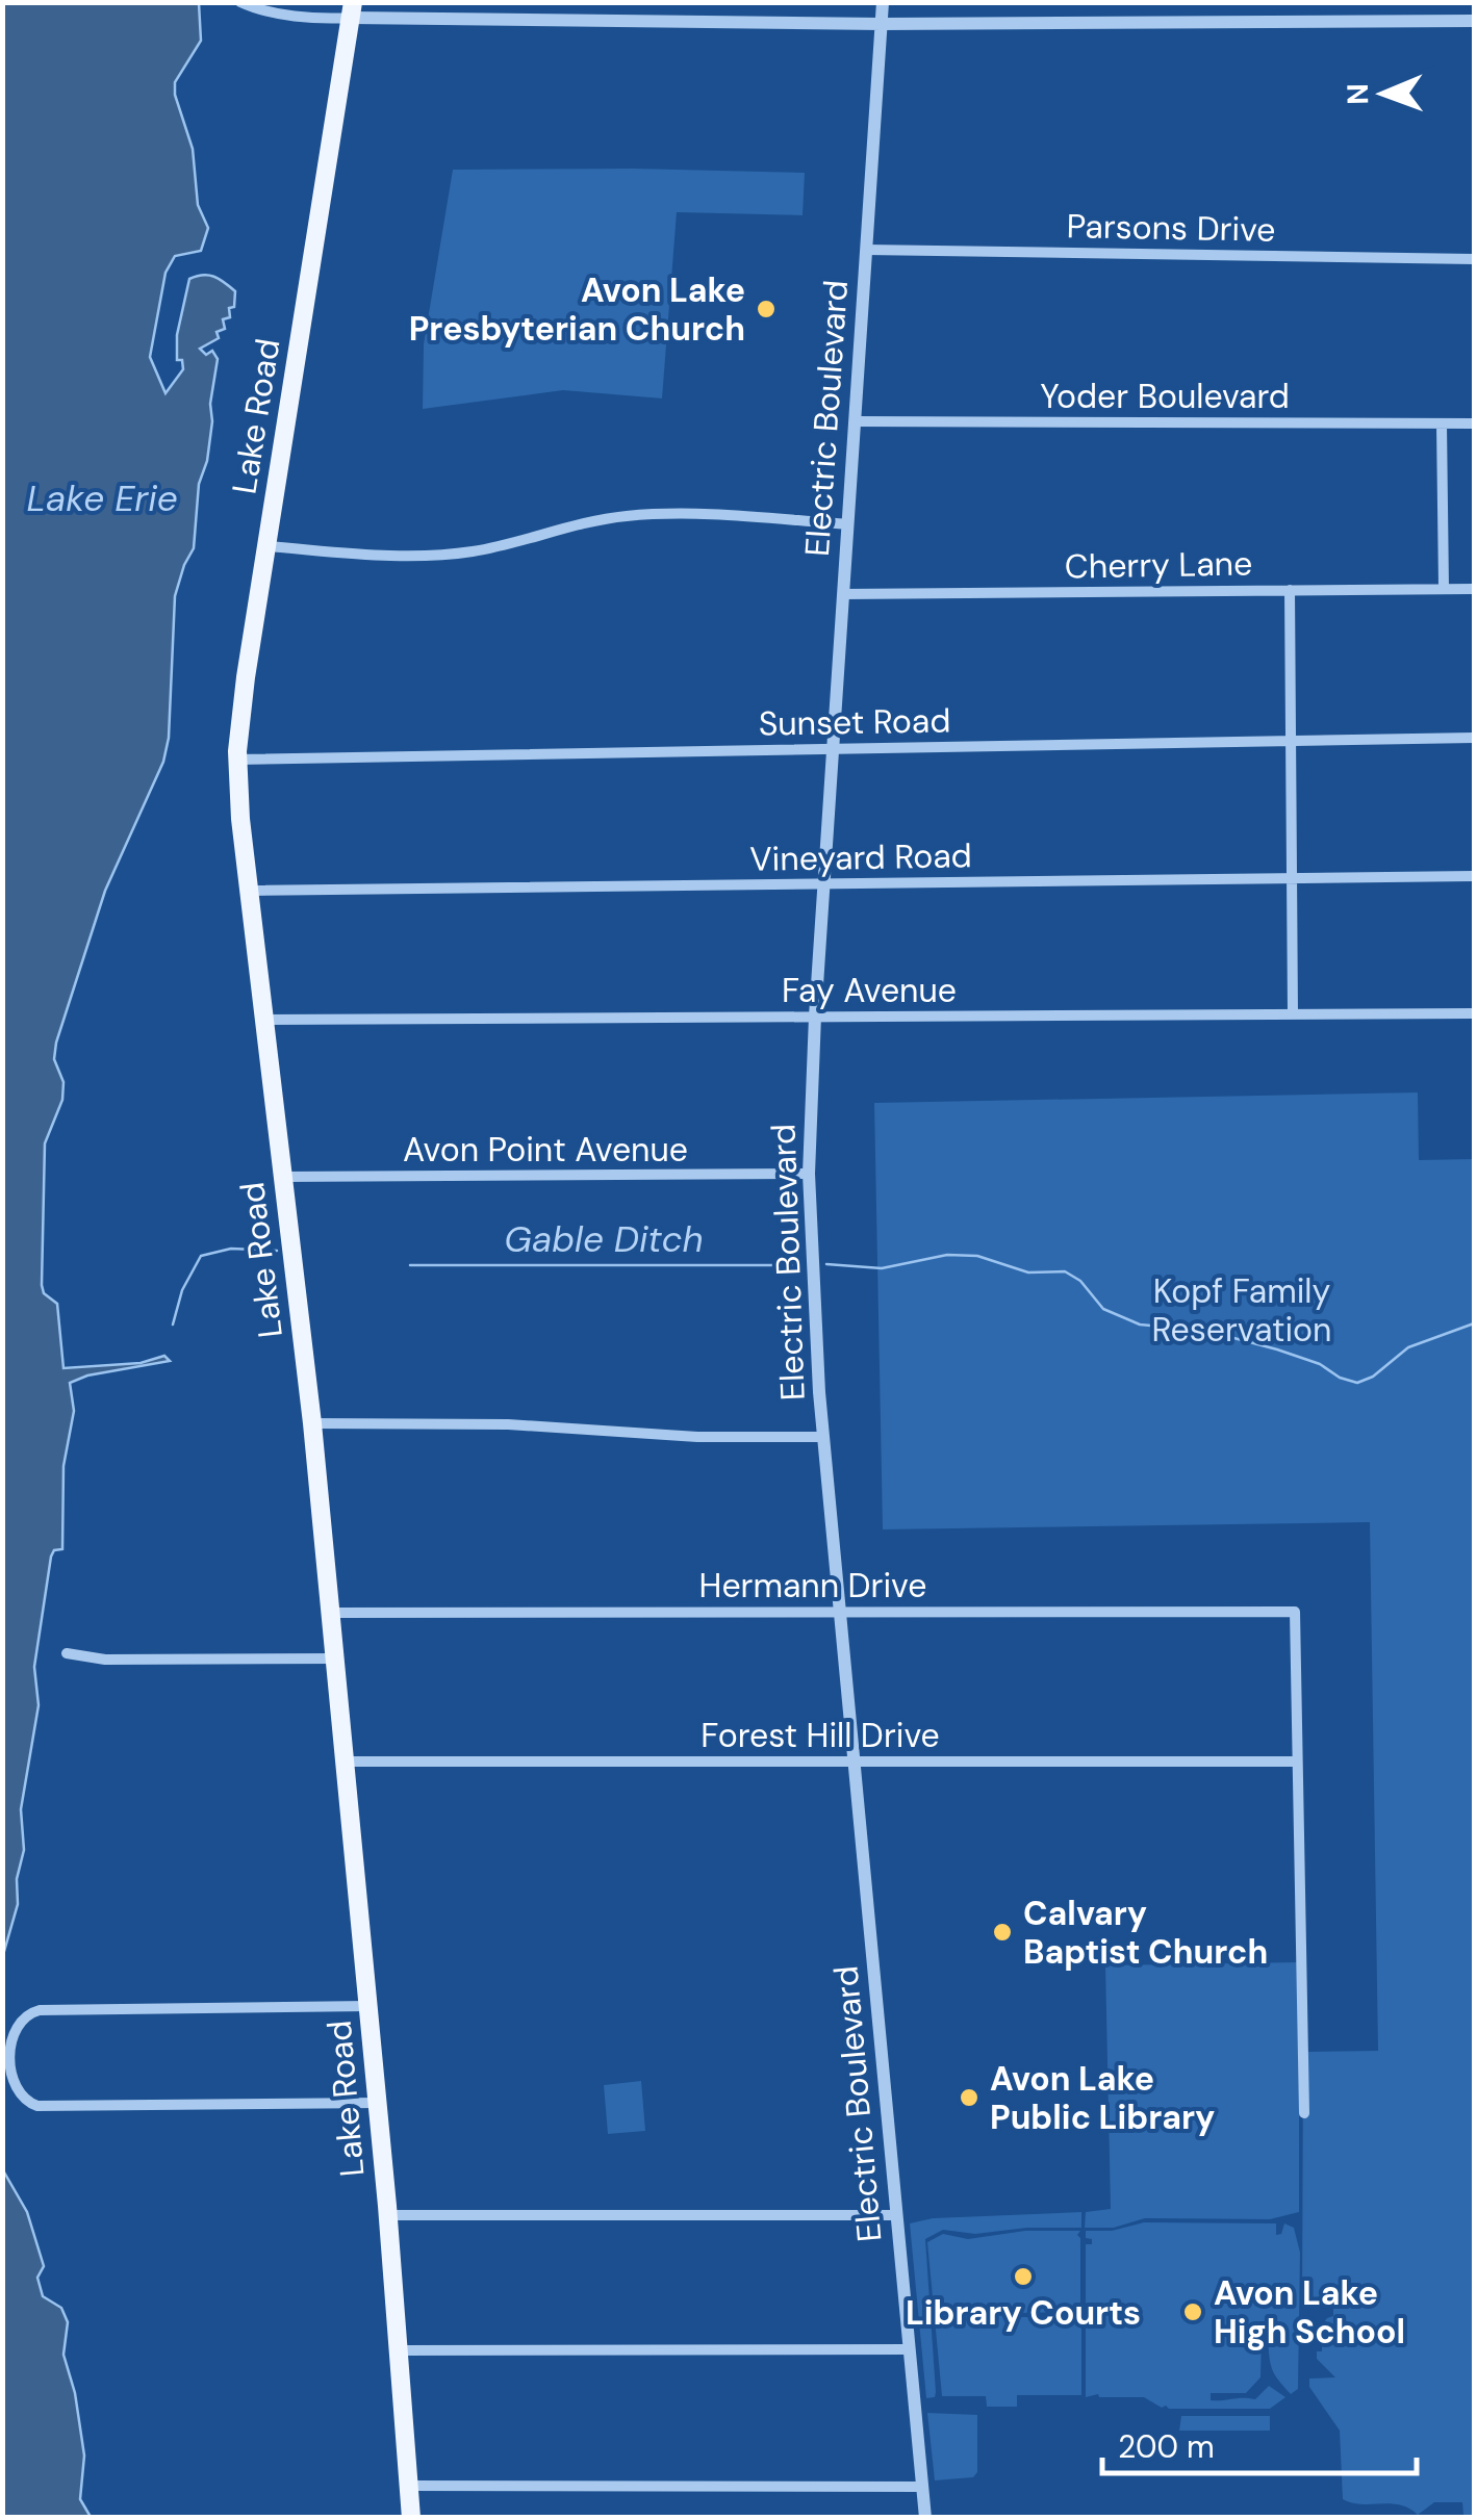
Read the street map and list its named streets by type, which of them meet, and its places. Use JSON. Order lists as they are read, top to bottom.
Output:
{
  "streets": {
    "main road": ["Lake Road"],
    "street": [
      "Parsons Drive",
      "Yoder Boulevard",
      "Electric Boulevard",
      "Cherry Lane",
      "Sunset Road",
      "Vineyard Road",
      "Fay Avenue",
      "Avon Point Avenue",
      "Hermann Drive",
      "Forest Hill Drive"
    ]
  },
  "crossings": [
    ["Parsons Drive", "Electric Boulevard"],
    ["Yoder Boulevard", "Electric Boulevard"],
    ["Lake Road", "Sunset Road"],
    ["Lake Road", "Vineyard Road"],
    ["Lake Road", "Fay Avenue"],
    ["Lake Road", "Avon Point Avenue"],
    ["Lake Road", "Hermann Drive"],
    ["Lake Road", "Forest Hill Drive"],
    ["Electric Boulevard", "Cherry Lane"],
    ["Electric Boulevard", "Sunset Road"],
    ["Electric Boulevard", "Vineyard Road"],
    ["Electric Boulevard", "Fay Avenue"],
    ["Electric Boulevard", "Avon Point Avenue"],
    ["Electric Boulevard", "Hermann Drive"],
    ["Electric Boulevard", "Forest Hill Drive"],
    ["Hermann Drive", "Forest Hill Drive"]
  ],
  "water": ["Lake Erie", "Gable Ditch"],
  "parks": ["Kopf Family Reservation"],
  "places": [
    "Avon Lake Presbyterian Church",
    "Calvary Baptist Church",
    "Avon Lake Public Library",
    "Library Courts",
    "Avon Lake High School"
  ],
  "scale_bar": "200 m",
  "north": "left"
}
